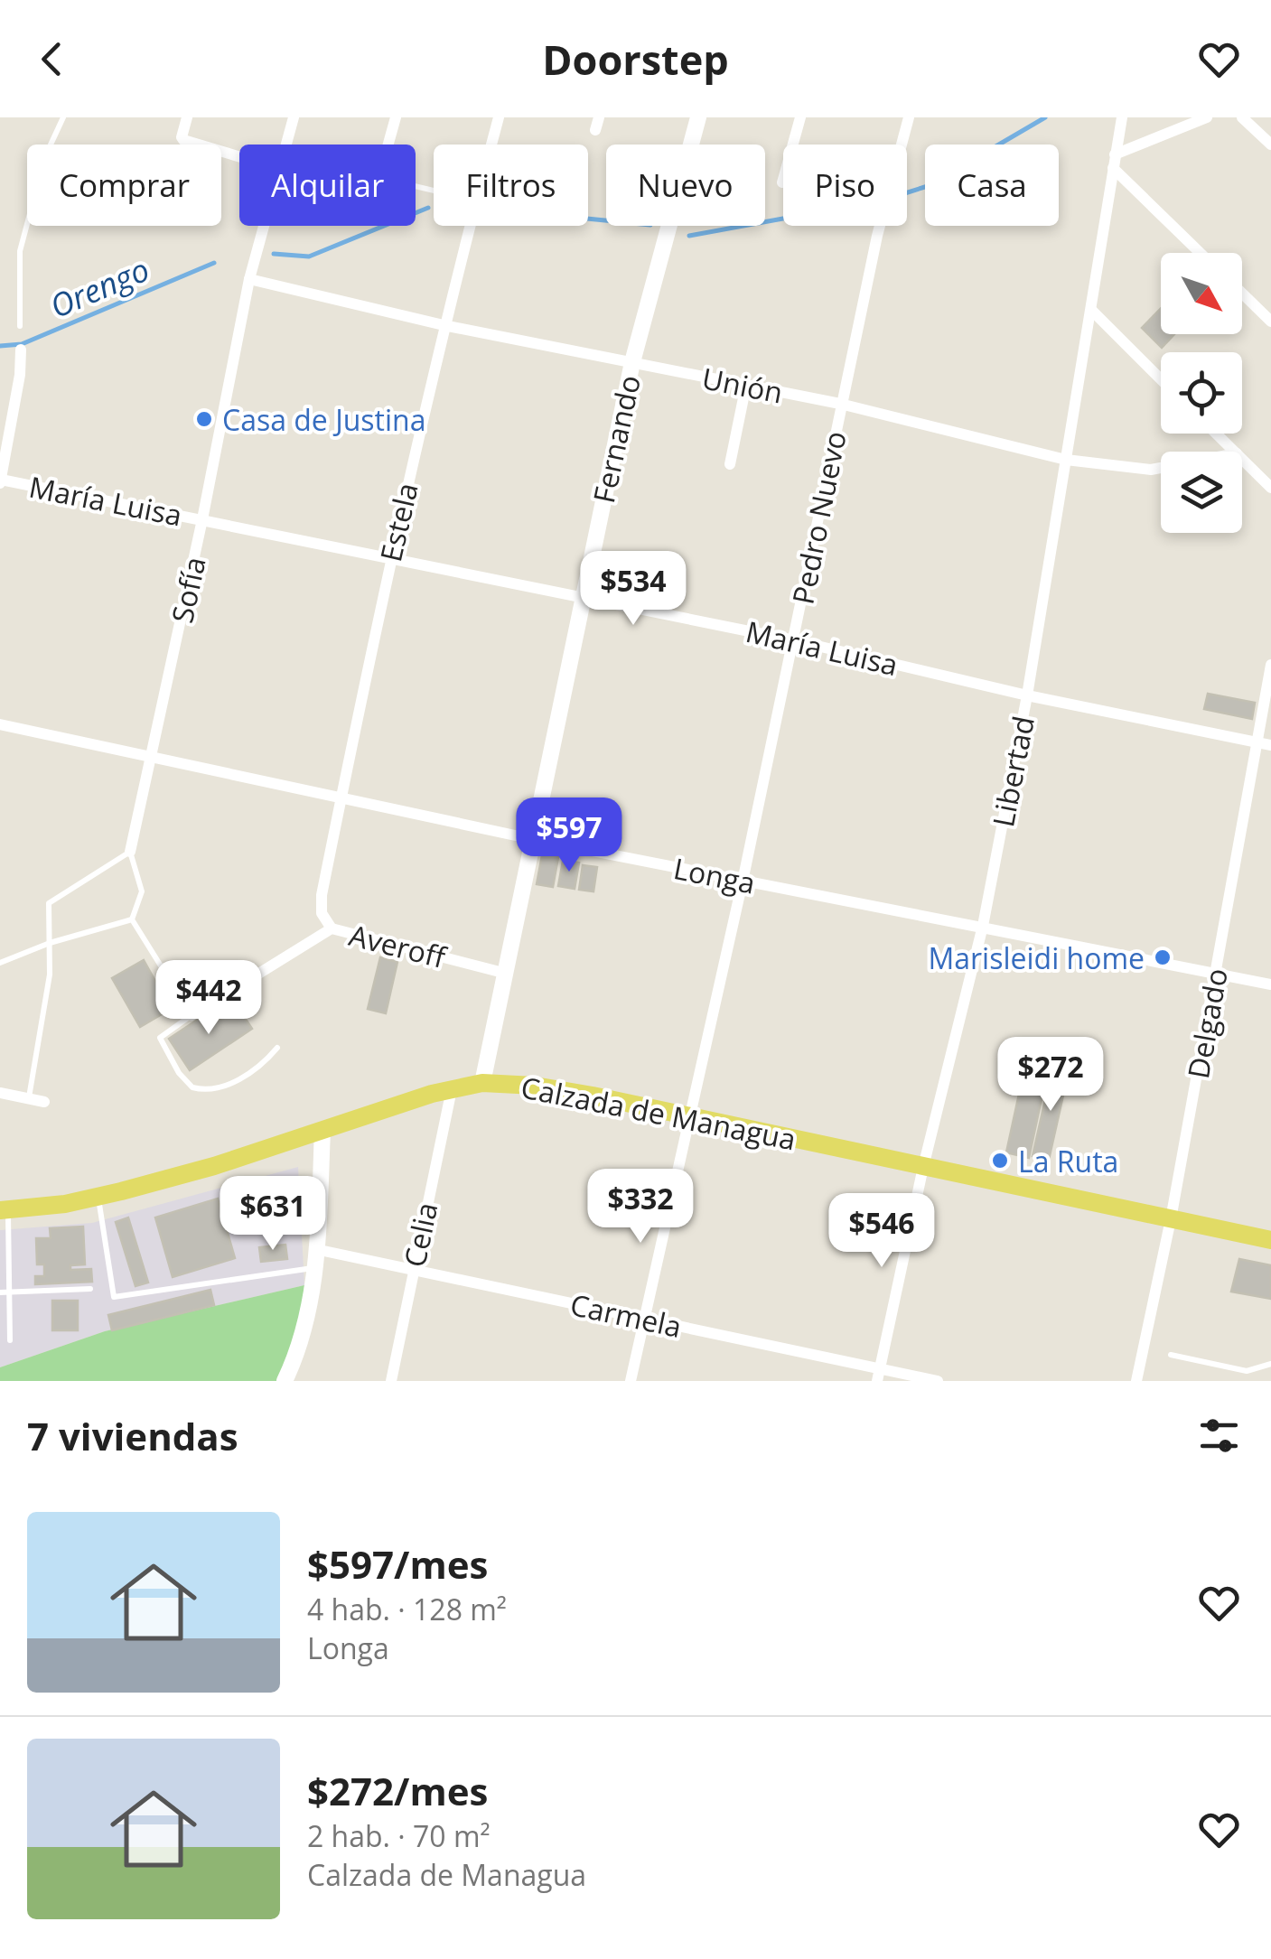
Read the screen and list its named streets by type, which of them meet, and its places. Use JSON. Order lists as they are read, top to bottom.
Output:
{
  "streets": {
    "main road": ["Calzada de Managua"],
    "street": [
      "Unión",
      "Fernando",
      "María Luisa",
      "Pedro Nuevo",
      "Estela",
      "Sofía",
      "Libertad",
      "Longa",
      "Averoff",
      "Delgado",
      "Celia",
      "Carmela"
    ]
  },
  "crossings": [
    ["Unión", "Fernando"],
    ["Unión", "Pedro Nuevo"],
    ["Unión", "Estela"],
    ["Unión", "Sofía"],
    ["Unión", "Libertad"],
    ["Fernando", "María Luisa"],
    ["Fernando", "Longa"],
    ["Fernando", "Averoff"],
    ["Fernando", "Calzada de Managua"],
    ["María Luisa", "Pedro Nuevo"],
    ["María Luisa", "Estela"],
    ["María Luisa", "Sofía"],
    ["María Luisa", "Libertad"],
    ["María Luisa", "Delgado"],
    ["Pedro Nuevo", "Longa"],
    ["Pedro Nuevo", "Calzada de Managua"],
    ["Pedro Nuevo", "Carmela"],
    ["Estela", "Longa"],
    ["Estela", "Averoff"],
    ["Sofía", "Longa"],
    ["Libertad", "Longa"],
    ["Libertad", "Calzada de Managua"],
    ["Libertad", "Carmela"],
    ["Longa", "Delgado"],
    ["Delgado", "Calzada de Managua"],
    ["Calzada de Managua", "Celia"],
    ["Celia", "Carmela"]
  ],
  "water": ["Orengo"],
  "places": ["Casa de Justina", "Marisleidi home", "La Ruta"],
  "north": "bottom right",
  "page": {
    "header": "Doorstep",
    "chip": [
      "Comprar",
      "Alquilar",
      "Filtros",
      "Nuevo",
      "Piso",
      "Casa"
    ],
    "price": [
      "$534",
      "$597",
      "$442",
      "$272",
      "$332",
      "$631",
      "$546"
    ],
    "heading": "7 viviendas",
    "list": [
      {
        "name": "$597/mes",
        "note": "4 hab. · 128 m² · Longa"
      },
      {
        "name": "$272/mes",
        "note": "2 hab. · 70 m² · Calzada de Managua"
      }
    ]
  }
}
